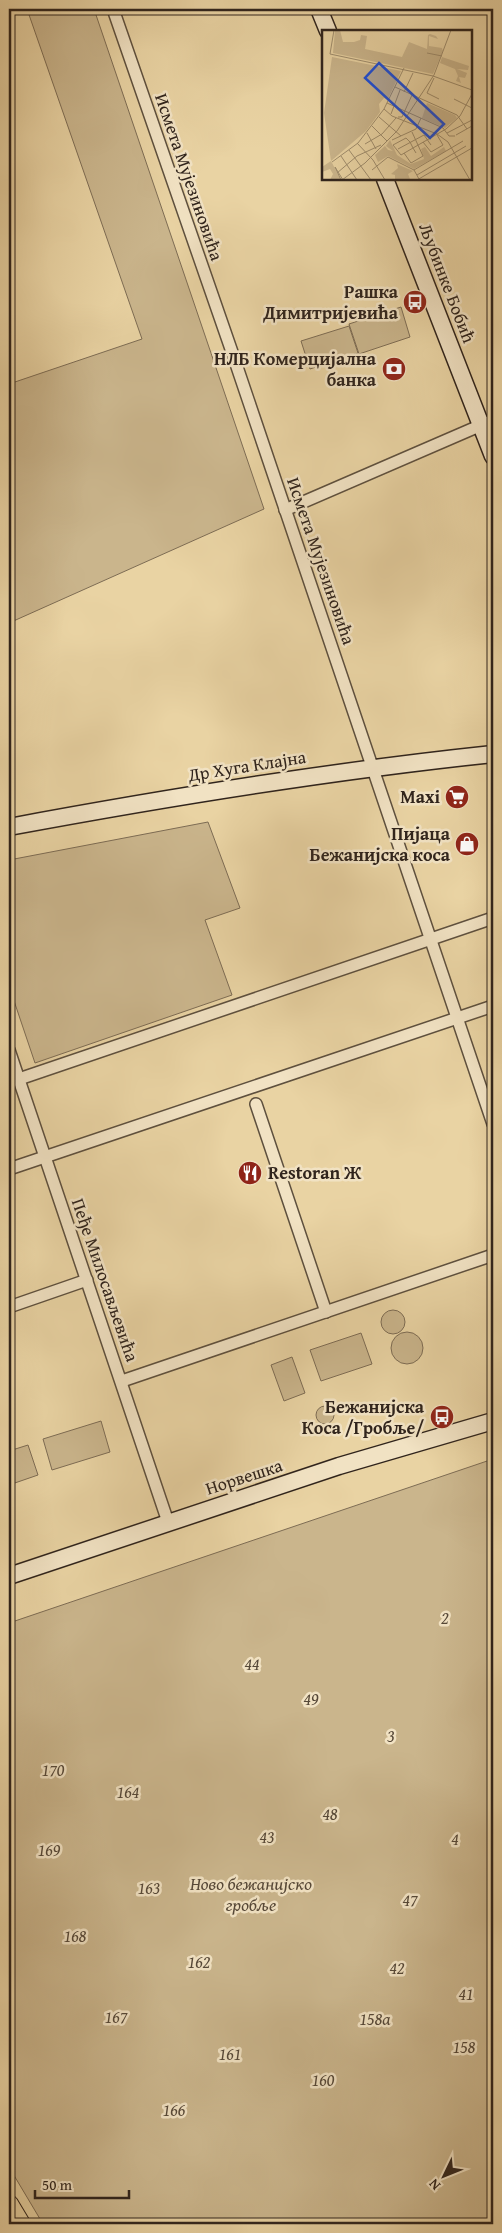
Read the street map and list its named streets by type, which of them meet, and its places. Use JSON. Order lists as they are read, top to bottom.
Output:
{
  "streets": {
    "main road": ["Љубинке Бобић", "Др Хуга Клајна", "Норвешка"],
    "street": ["Исмета Мујезиновића", "Пеђе Милосављевића"]
  },
  "crossings": [
    ["Исмета Мујезиновића", "Др Хуга Клајна"],
    ["Пеђе Милосављевића", "Норвешка"]
  ],
  "parks": [
    "2",
    "44",
    "49",
    "3",
    "170",
    "164",
    "48",
    "43",
    "4",
    "169",
    "Ново бежанијско гробље",
    "163",
    "47",
    "168",
    "162",
    "42",
    "41",
    "167",
    "158a",
    "158",
    "161",
    "160",
    "166"
  ],
  "places": {
    "bus stop": ["Рашка Димитријевића", "Бежанијска Коса /Гробље/"],
    "bank": ["НЛБ Комерцијална банка"],
    "supermarket": ["Maxi"],
    "shop": ["Пијаца Бежанијска коса"],
    "restaurant": ["Restoran Ж"]
  },
  "scale_bar": "50 m",
  "north": "bottom left"
}
